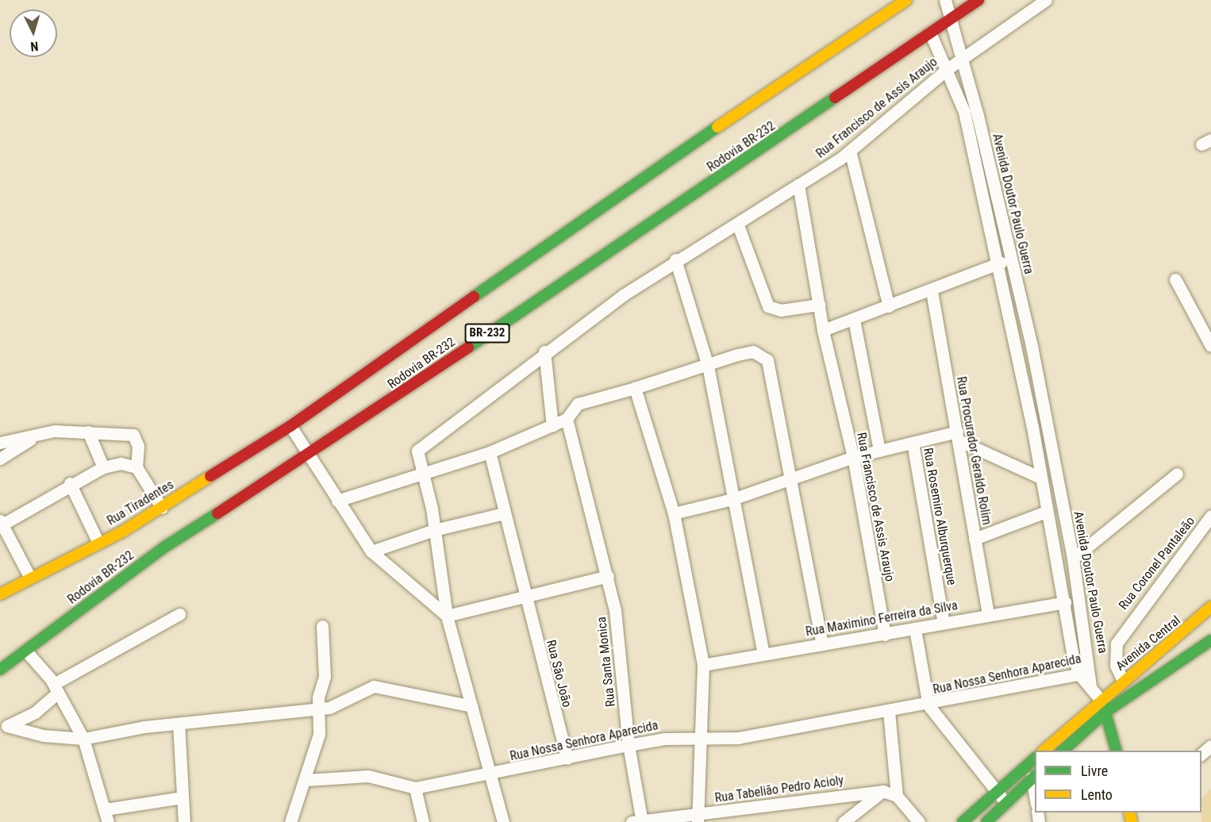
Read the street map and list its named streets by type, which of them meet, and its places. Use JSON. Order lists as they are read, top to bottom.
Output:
{
  "streets": {
    "main road": [
      "Rodovia BR-232",
      "BR-232",
      "Rua Tiradentes",
      "Avenida Central"
    ],
    "street": [
      "Rua Francisco de Assis Araujo",
      "Avenida Doutor Paulo Guerra",
      "Rua Procurador Geraldo Rolim",
      "Rua Rosemiro Alburquerque",
      "Rua Coronel Pantaleão",
      "Rua Maximino Ferreira da Silva",
      "Rua Santa Monica",
      "Rua São João",
      "Rua Nossa Senhora Aparecida",
      "Rua Tabelião Pedro Acioly"
    ]
  },
  "crossings": [
    ["Rua Francisco de Assis Araujo", "Avenida Doutor Paulo Guerra"],
    ["Rua Francisco de Assis Araujo", "Rua Maximino Ferreira da Silva"],
    ["Rodovia BR-232", "Avenida Doutor Paulo Guerra"],
    ["Avenida Doutor Paulo Guerra", "Rua Maximino Ferreira da Silva"],
    ["Avenida Doutor Paulo Guerra", "Avenida Central"],
    ["Avenida Doutor Paulo Guerra", "Rua Nossa Senhora Aparecida"],
    ["Rua Procurador Geraldo Rolim", "Rua Maximino Ferreira da Silva"],
    ["Rua Rosemiro Alburquerque", "Rua Maximino Ferreira da Silva"],
    ["Rua Coronel Pantaleão", "Avenida Central"],
    ["Rua Maximino Ferreira da Silva", "Rua Nossa Senhora Aparecida"],
    ["Rua Santa Monica", "Rua Nossa Senhora Aparecida"],
    ["Rua Santa Monica", "Rua Tabelião Pedro Acioly"],
    ["Rua São João", "Rua Nossa Senhora Aparecida"]
  ],
  "legend": ["Livre", "Lento"],
  "north": "bottom"
}
